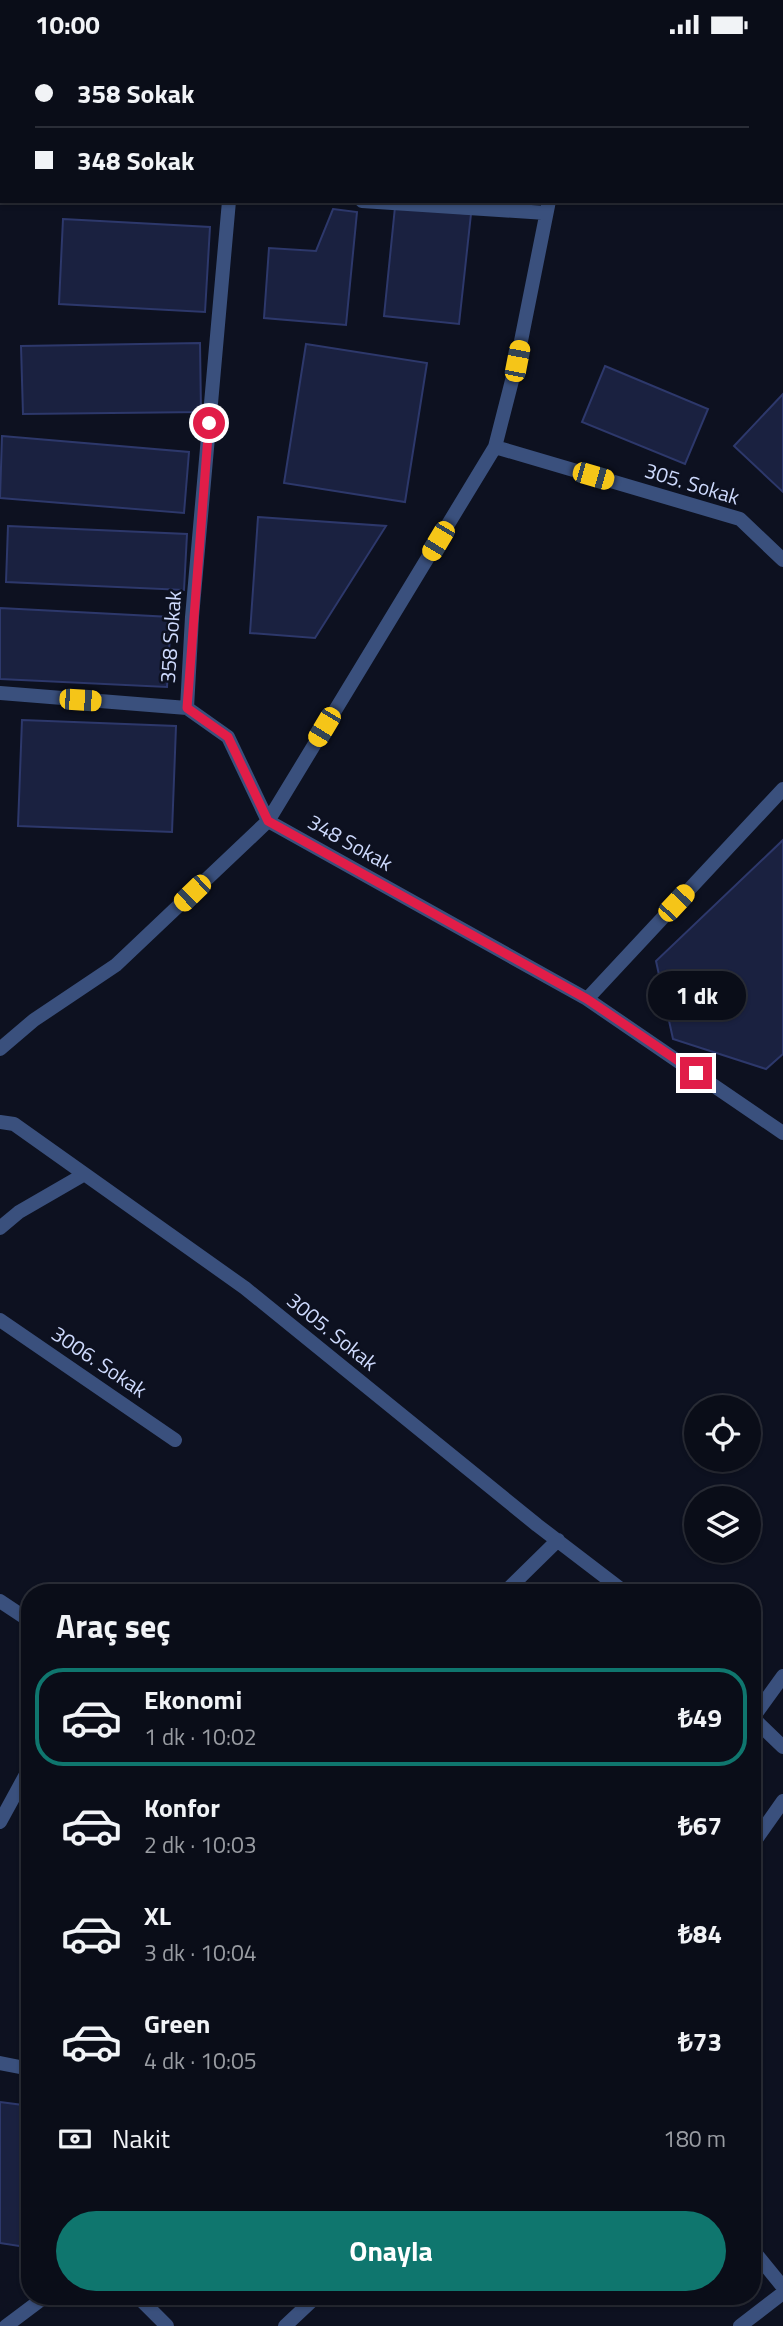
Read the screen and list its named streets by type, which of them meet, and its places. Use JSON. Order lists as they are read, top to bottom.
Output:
{
  "streets": {
    "street": [
      "305. Sokak",
      "358 Sokak",
      "348 Sokak",
      "3005. Sokak",
      "3006. Sokak"
    ]
  },
  "crossings": [
    ["358 Sokak", "348 Sokak"]
  ],
  "page": {
    "status": "10:00",
    "banner": ["358 Sokak", "348 Sokak"],
    "bubble": "1 dk",
    "heading": "Araç seç",
    "list": [
      {
        "name": "Ekonomi",
        "note": "1 dk · 10:02",
        "value": "₺49"
      },
      {
        "name": "Konfor",
        "note": "2 dk · 10:03",
        "value": "₺67"
      },
      {
        "name": "XL",
        "note": "3 dk · 10:04",
        "value": "₺84"
      },
      {
        "name": "Green",
        "note": "4 dk · 10:05",
        "value": "₺73"
      }
    ],
    "pay": ["Nakit", "180 m"],
    "buttons": "Onayla"
  }
}
